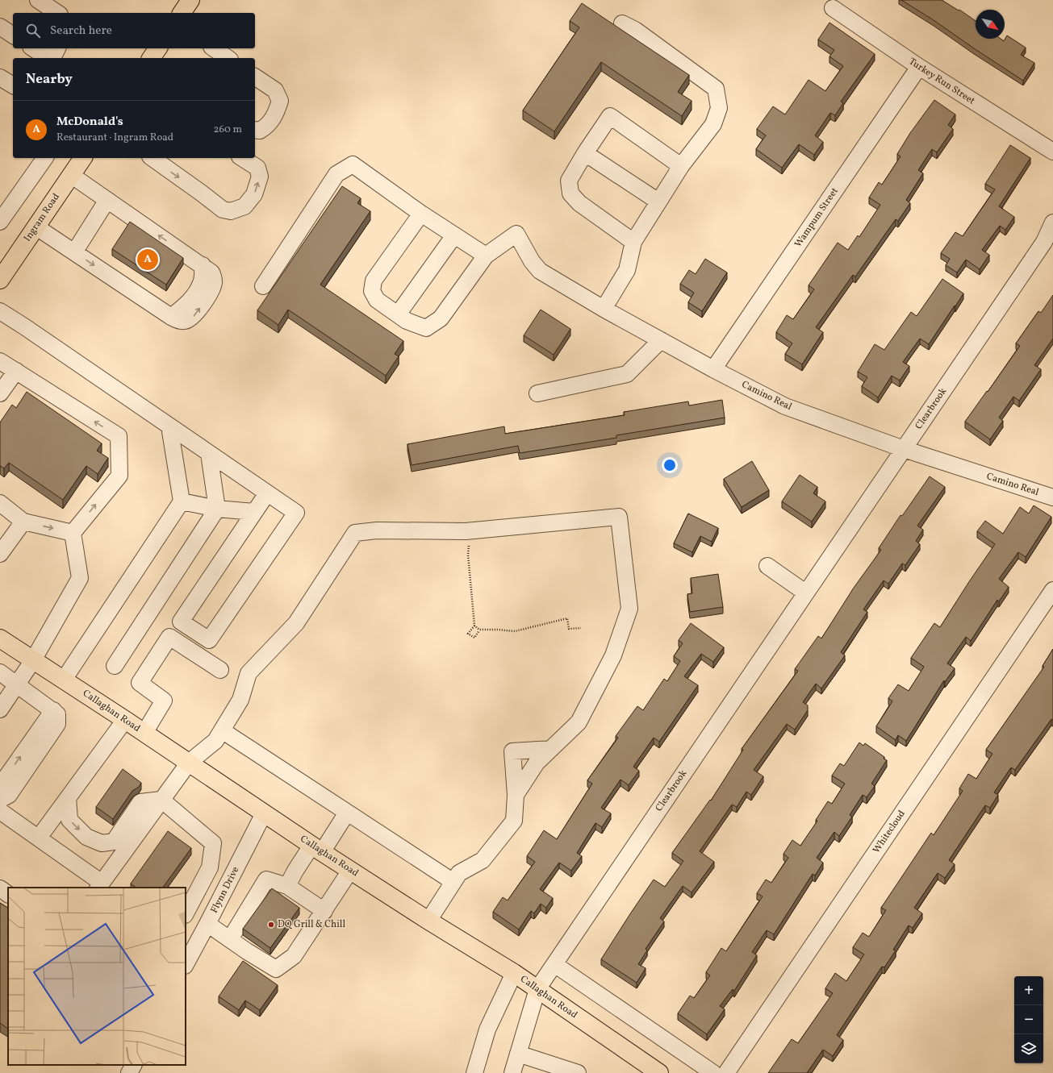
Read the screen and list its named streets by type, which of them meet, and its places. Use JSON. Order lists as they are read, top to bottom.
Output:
{
  "streets": {
    "main road": ["Ingram Road", "Callaghan Road"],
    "street": [
      "Turkey Run Street",
      "Wampum Street",
      "Camino Real",
      "Clearbrook",
      "Whitecloud",
      "Flynn Drive"
    ]
  },
  "crossings": [
    ["Turkey Run Street", "Wampum Street"],
    ["Wampum Street", "Camino Real"],
    ["Camino Real", "Clearbrook"],
    ["Clearbrook", "Callaghan Road"],
    ["Callaghan Road", "Flynn Drive"]
  ],
  "places": ["DQ Grill & Chill"],
  "north": "bottom right",
  "page": {
    "search": "Search here",
    "heading": "Nearby",
    "list": [
      {
        "mark": "A",
        "name": "McDonald's",
        "note": "Restaurant · Ingram Road",
        "value": "260 m"
      }
    ],
    "pins": "A",
    "map_buttons": ["+", "−"]
  }
}
